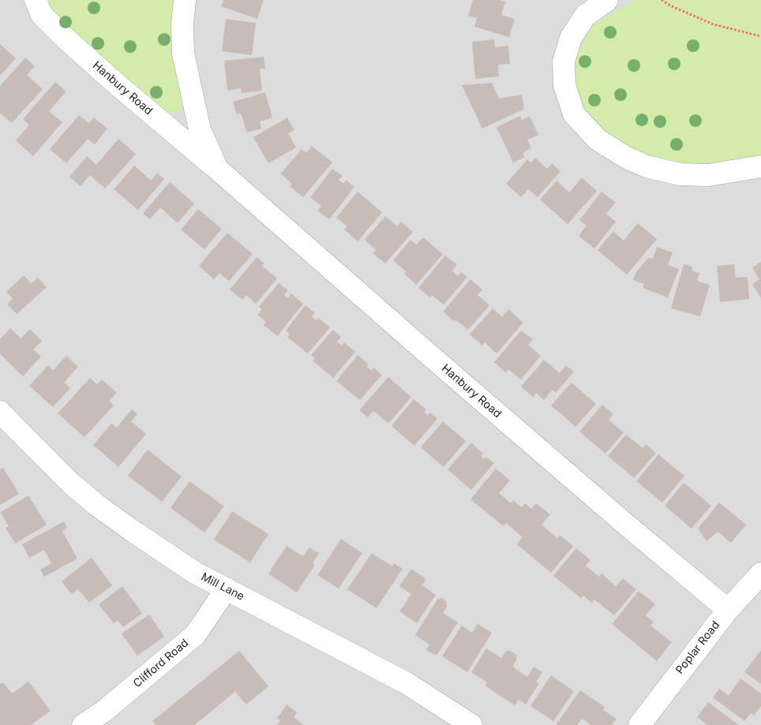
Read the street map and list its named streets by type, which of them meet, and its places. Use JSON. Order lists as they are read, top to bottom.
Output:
{
  "streets": {
    "street": [
      "Hanbury Road",
      "Mill Lane",
      "Poplar Road",
      "Clifford Road"
    ]
  },
  "crossings": [
    ["Hanbury Road", "Poplar Road"],
    ["Mill Lane", "Clifford Road"]
  ]
}
